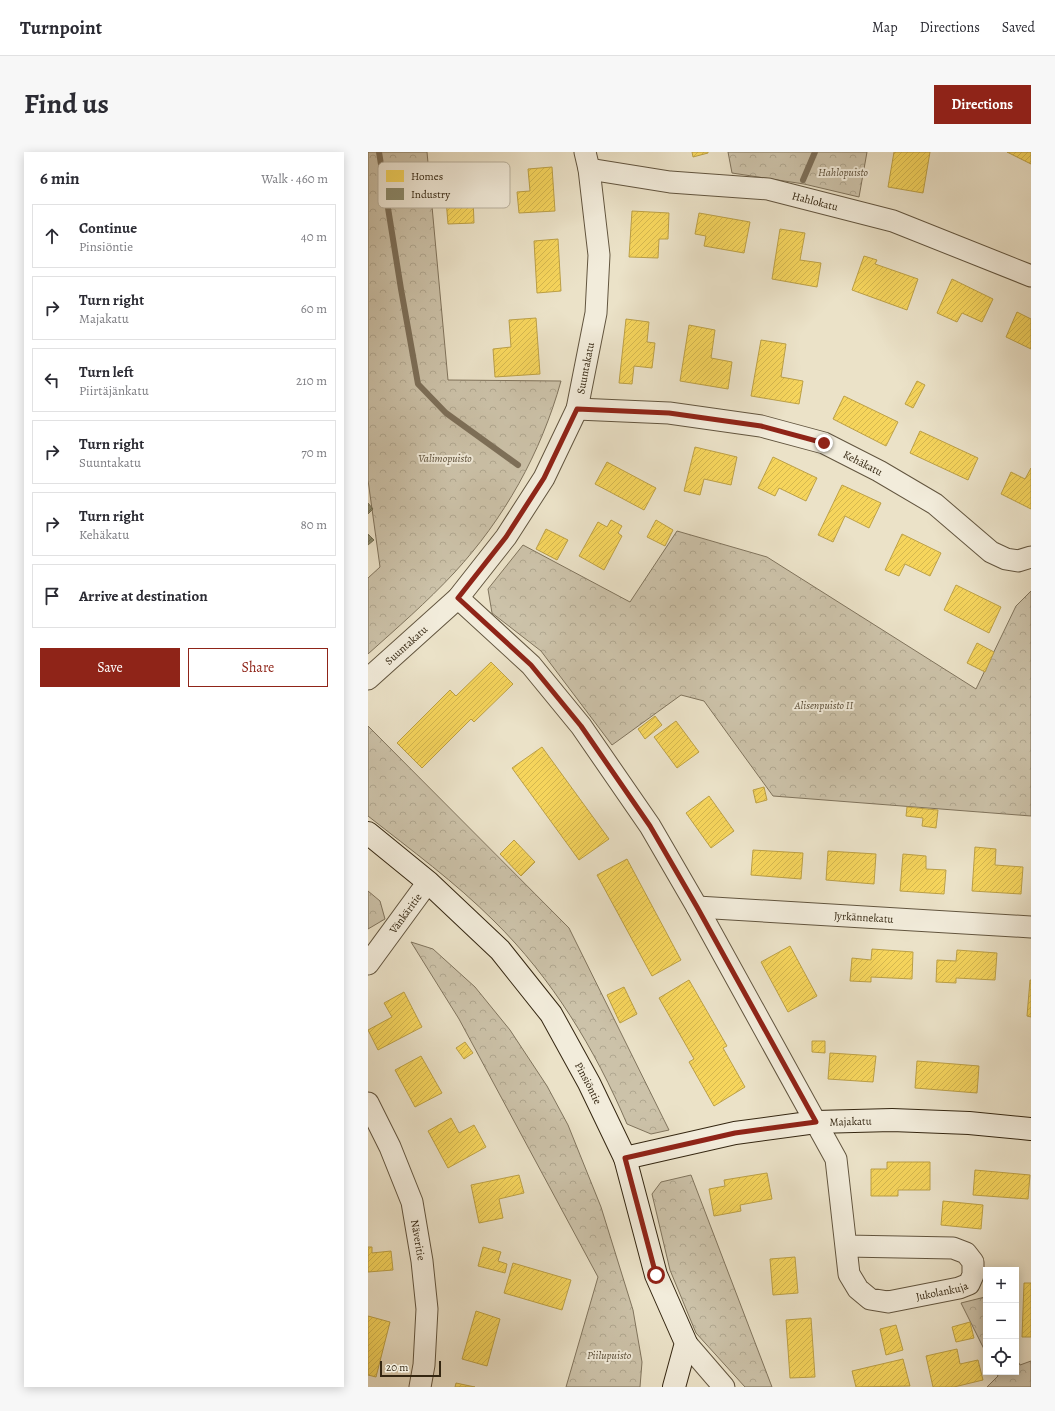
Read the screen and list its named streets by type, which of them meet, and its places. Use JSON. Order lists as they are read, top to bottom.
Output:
{
  "streets": {
    "street": [
      "Hahlokatu",
      "Suuntakatu",
      "Kehäkatu",
      "Vänkäritie",
      "Jyrkännekatu",
      "Pinsiöntie",
      "Majakatu",
      "Näveritie",
      "Jukolankuja"
    ]
  },
  "crossings": [
    ["Hahlokatu", "Suuntakatu"],
    ["Suuntakatu", "Kehäkatu"],
    ["Suuntakatu", "Jukolankuja"],
    ["Vänkäritie", "Pinsiöntie"],
    ["Jyrkännekatu", "Jukolankuja"],
    ["Pinsiöntie", "Majakatu"],
    ["Majakatu", "Jukolankuja"]
  ],
  "parks": [
    "Hahlopuisto",
    "Valimopuisto",
    "Alisenpuisto II",
    "Piilupuisto"
  ],
  "legend": ["Homes", "Industry"],
  "scale_bar": "20 m",
  "page": {
    "header": "Turnpoint",
    "nav": ["Map", "Directions", "Saved"],
    "title": "Find us",
    "buttons": [
      "Directions",
      ["Save", "Share"]
    ],
    "heading": ["6 min", "Walk · 460 m"],
    "list": [
      ["Continue", "Pinsiöntie", "40 m"],
      ["Turn right", "Majakatu", "60 m"],
      ["Turn left", "Piirtäjänkatu", "210 m"],
      ["Turn right", "Suuntakatu", "70 m"],
      ["Turn right", "Kehäkatu", "80 m"],
      "Arrive at destination"
    ],
    "map_buttons": ["+", "−"],
    "scale": "20 m"
  }
}
